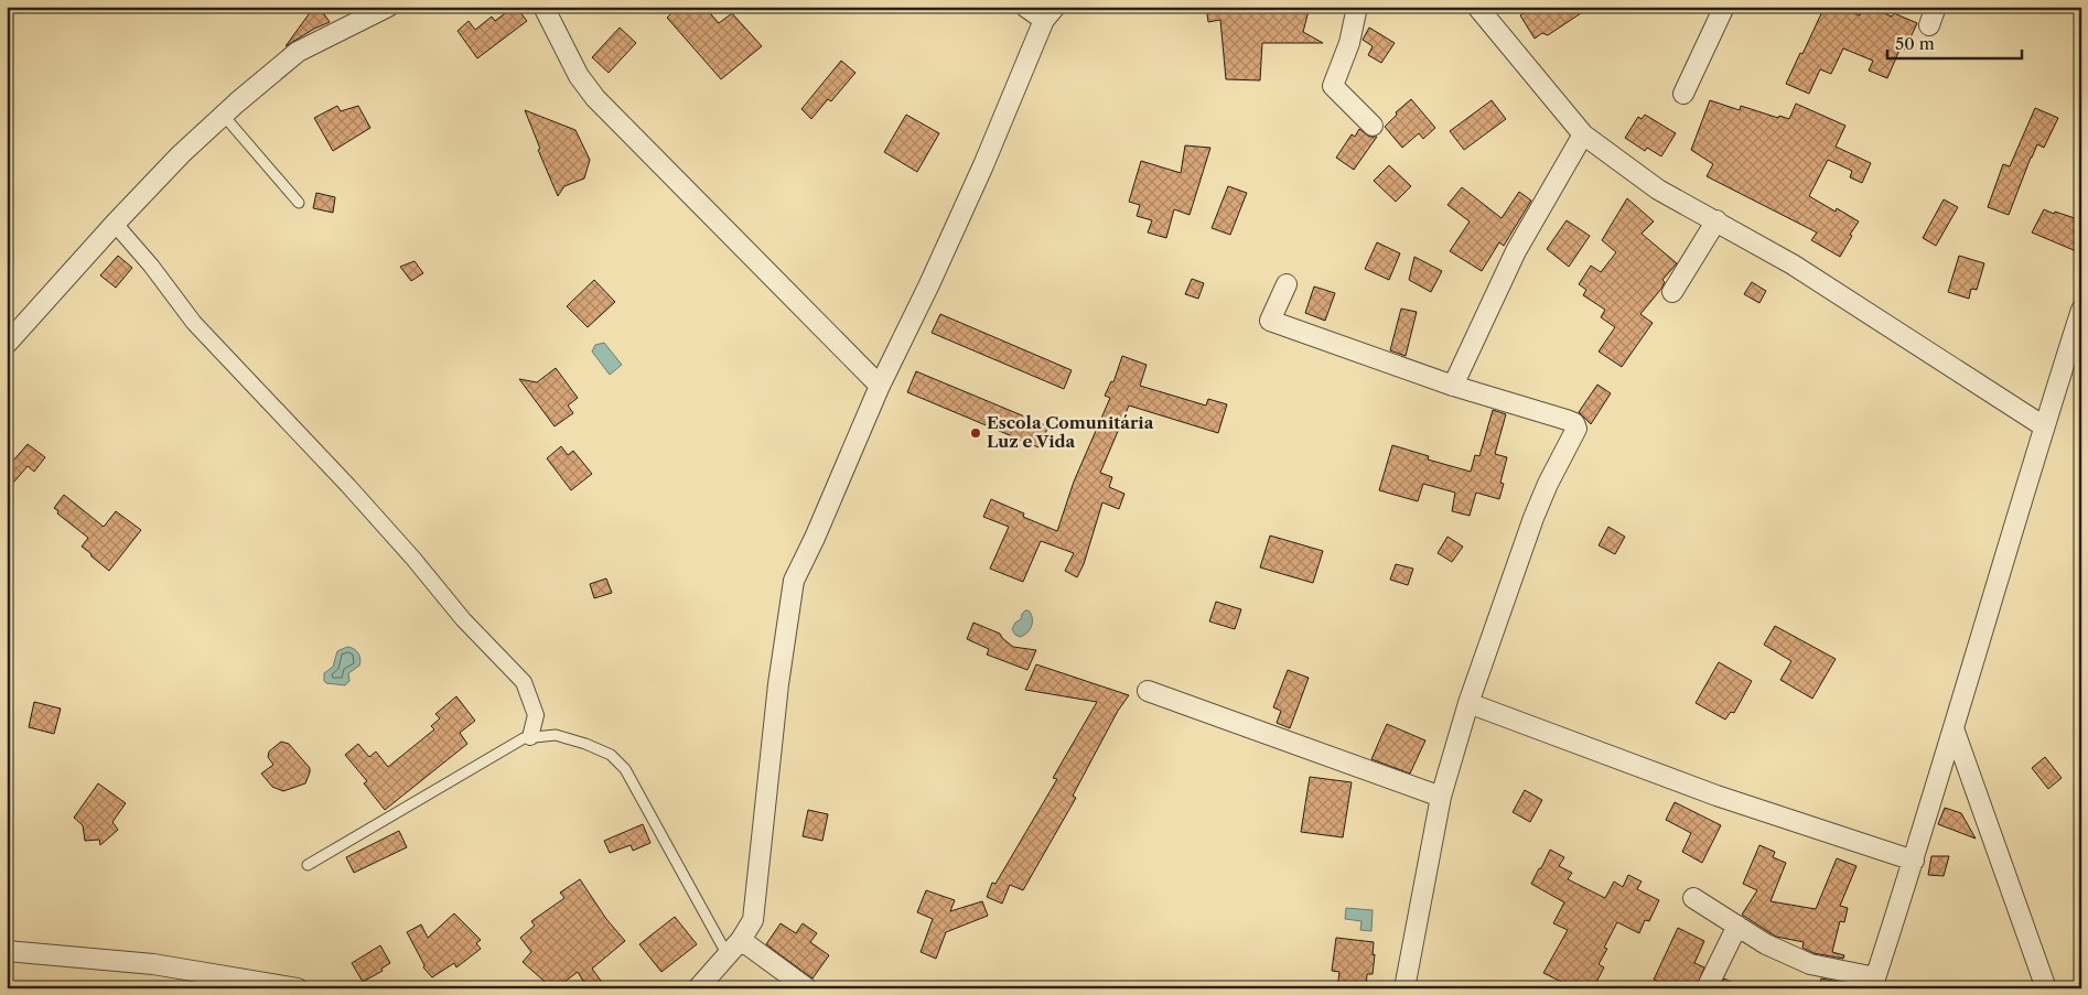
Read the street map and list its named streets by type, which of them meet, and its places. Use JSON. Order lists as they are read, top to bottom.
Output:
{
  "places": ["Escola Comunitária Luz e Vida"],
  "scale_bar": "50 m"
}
